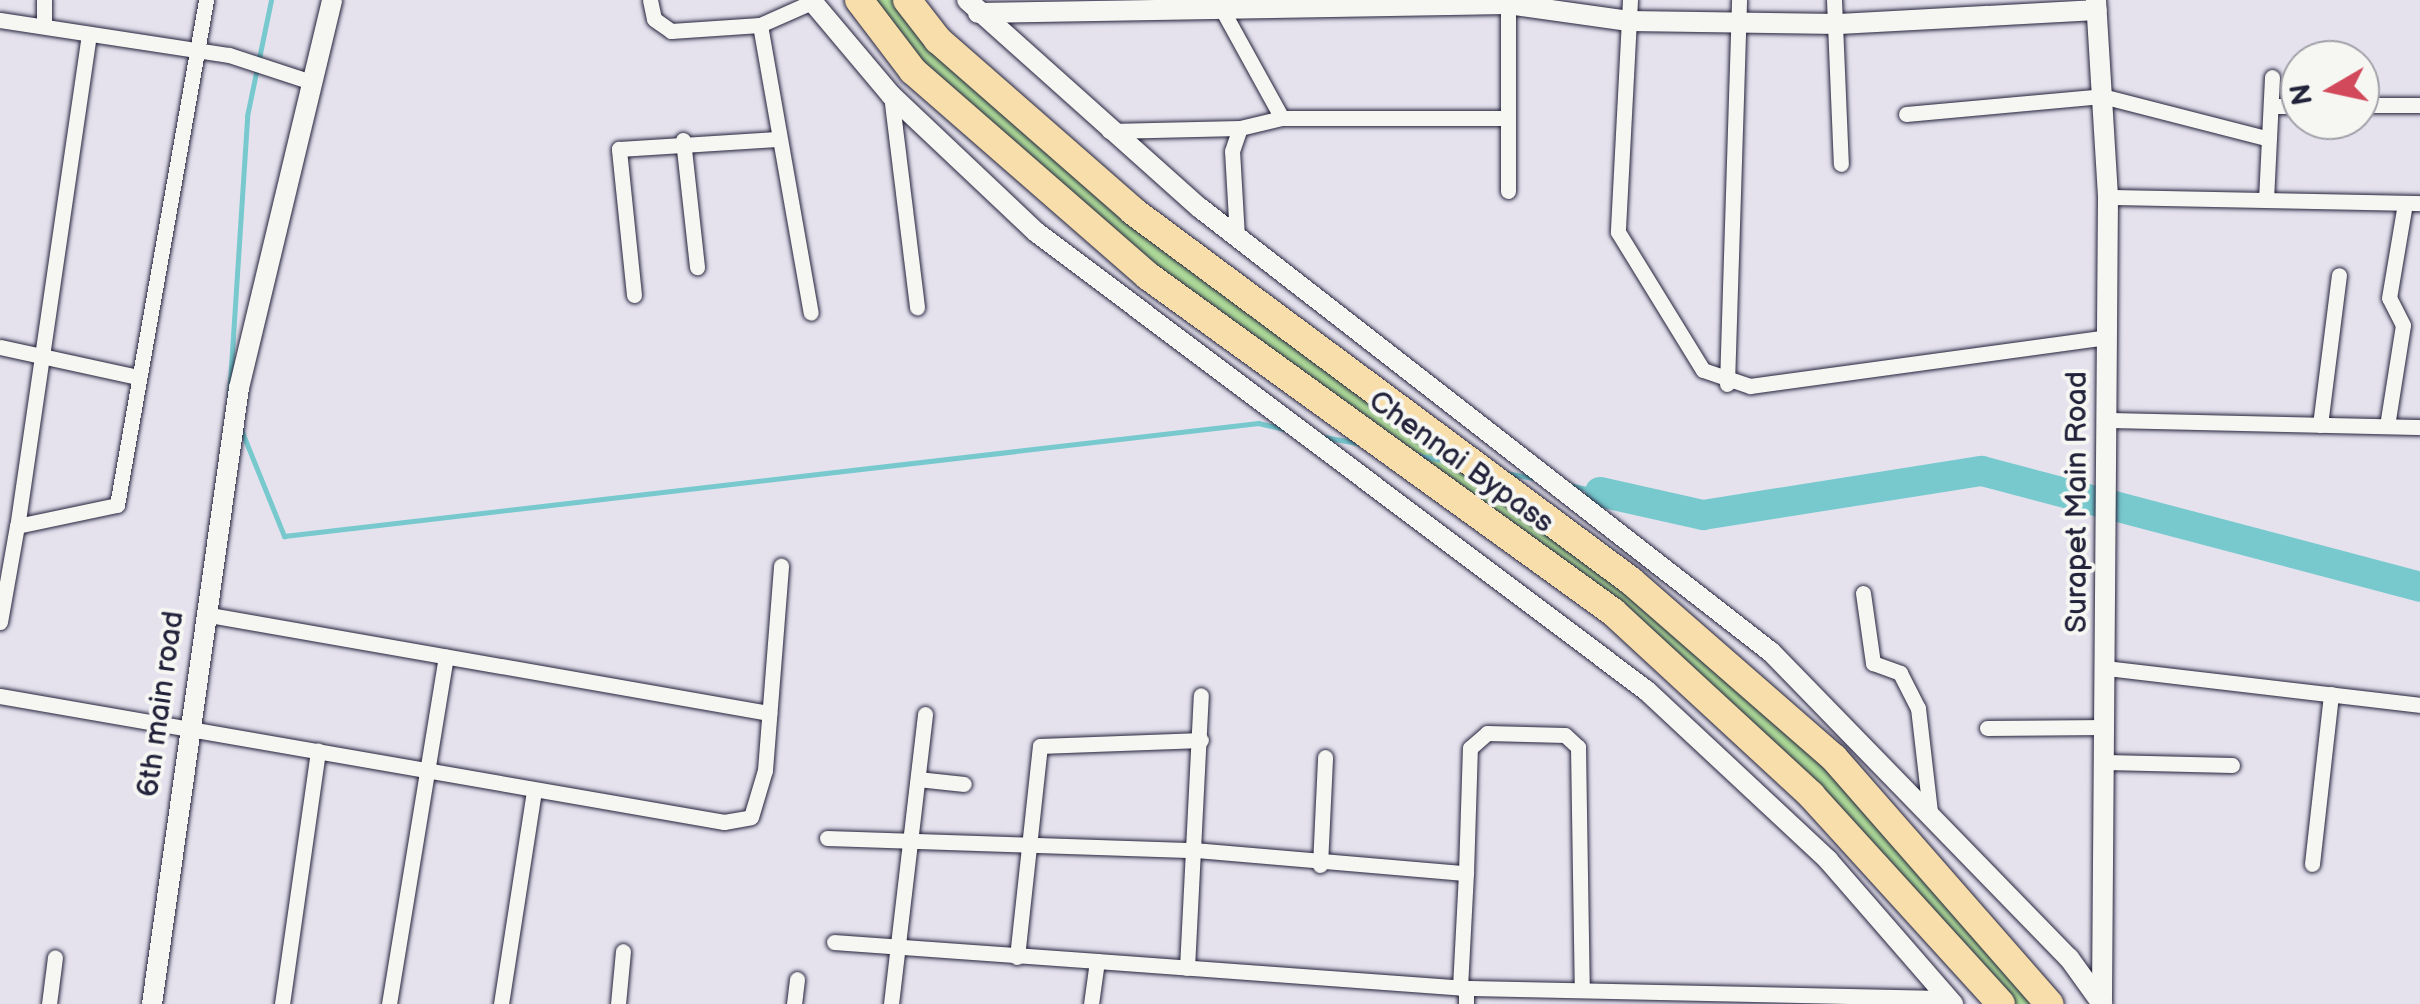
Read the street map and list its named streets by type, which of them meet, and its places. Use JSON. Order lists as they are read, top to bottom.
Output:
{
  "streets": {
    "highway": ["Chennai Bypass"],
    "street": ["Surapet Main Road", "6th main road"]
  },
  "north": "left"
}
